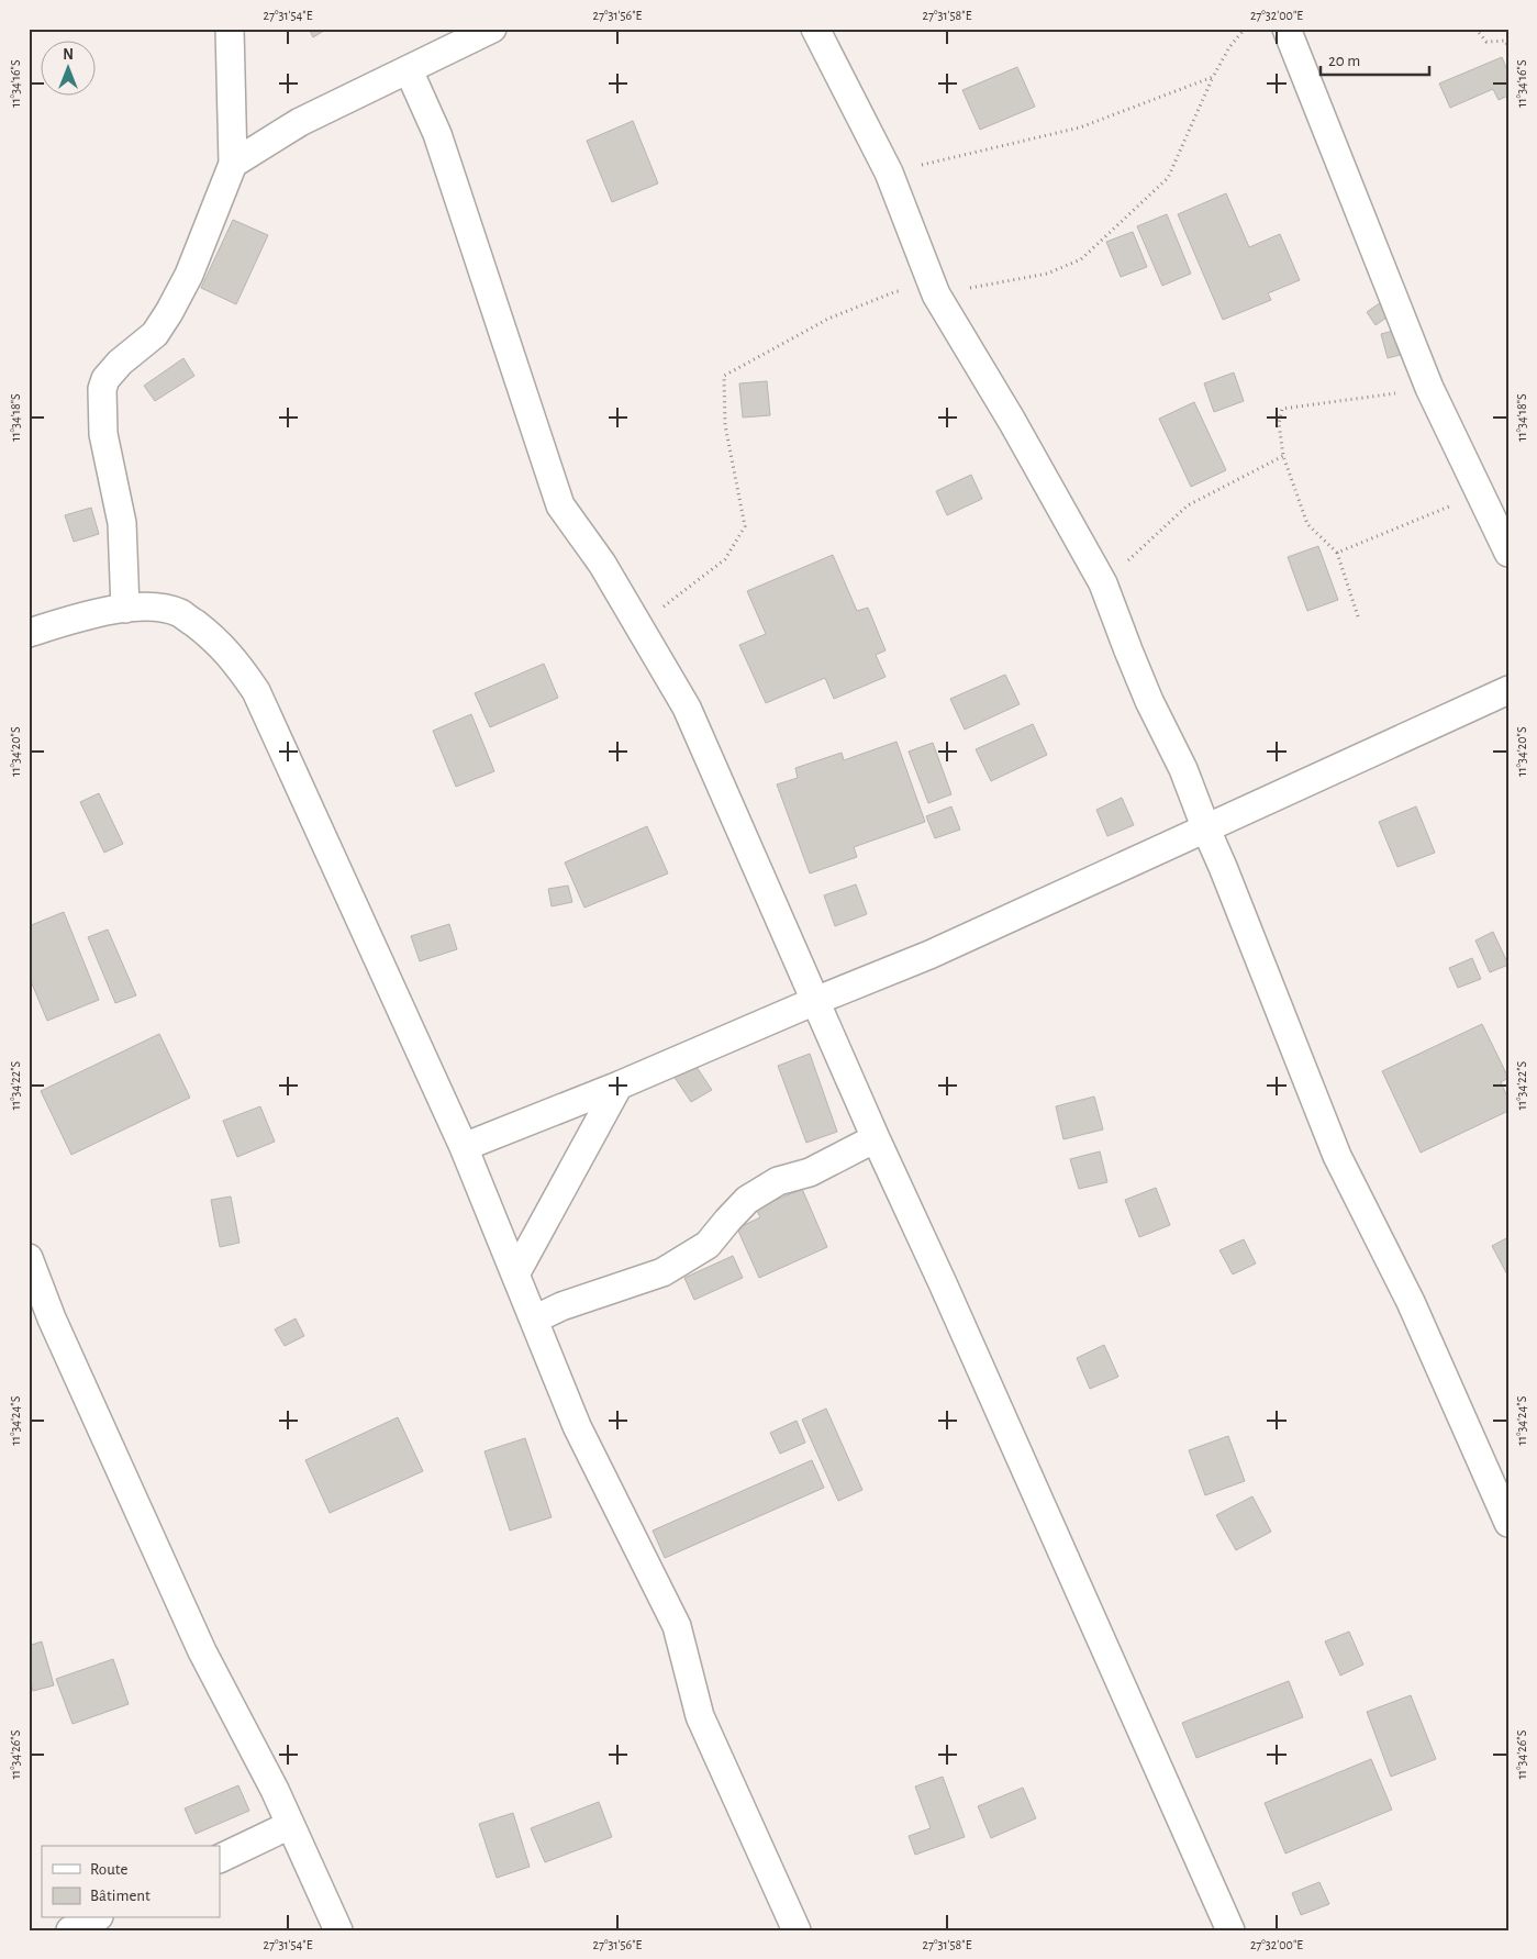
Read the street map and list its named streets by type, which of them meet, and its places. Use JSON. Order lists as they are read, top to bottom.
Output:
{
  "legend": ["Route", "Bâtiment"],
  "scale_bar": "20 m",
  "north": "top",
  "coordinates": [
    "27°31'54\"E",
    "27°31'56\"E",
    "27°31'58\"E",
    "27°32'00\"E",
    "11°34'16\"S",
    "11°34'18\"S",
    "11°34'20\"S",
    "11°34'22\"S",
    "11°34'24\"S",
    "11°34'26\"S"
  ]
}
